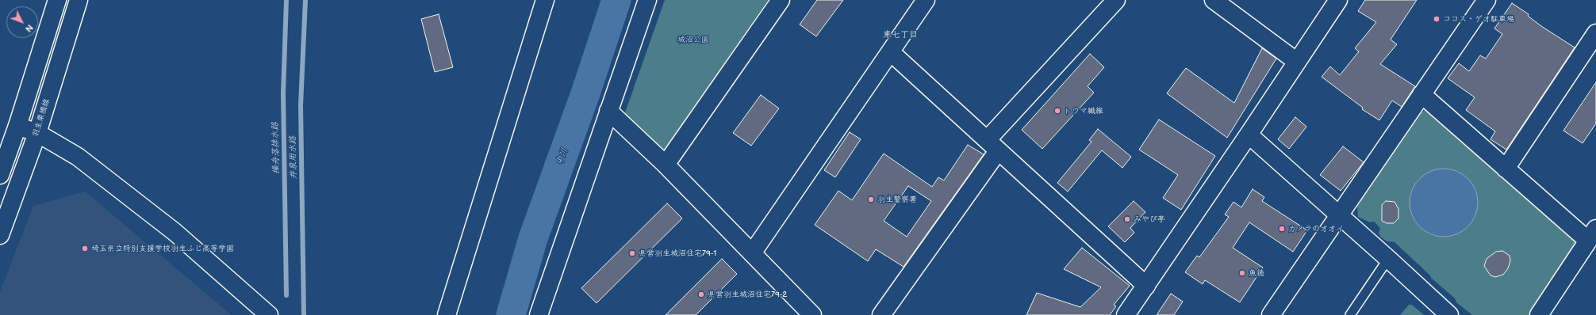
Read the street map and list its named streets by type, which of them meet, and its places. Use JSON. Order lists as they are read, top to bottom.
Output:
{
  "streets": {
    "street": ["羽生栗橋線"]
  },
  "districts": ["東七丁目"],
  "water": ["操舟落排水路", "中川", "井泉用水路"],
  "parks": ["城沼公園"],
  "places": [
    "ココス・ゲオ駐車場",
    "トウマ繊維",
    "羽生警察署",
    "みやび亭",
    "カメラのオオイ",
    "埼玉県立特別支援学校羽生ふじ高等学園",
    "県営羽生城沼住宅79-1",
    "魚徳",
    "県営羽生城沼住宅79-2"
  ],
  "north": "bottom right"
}
